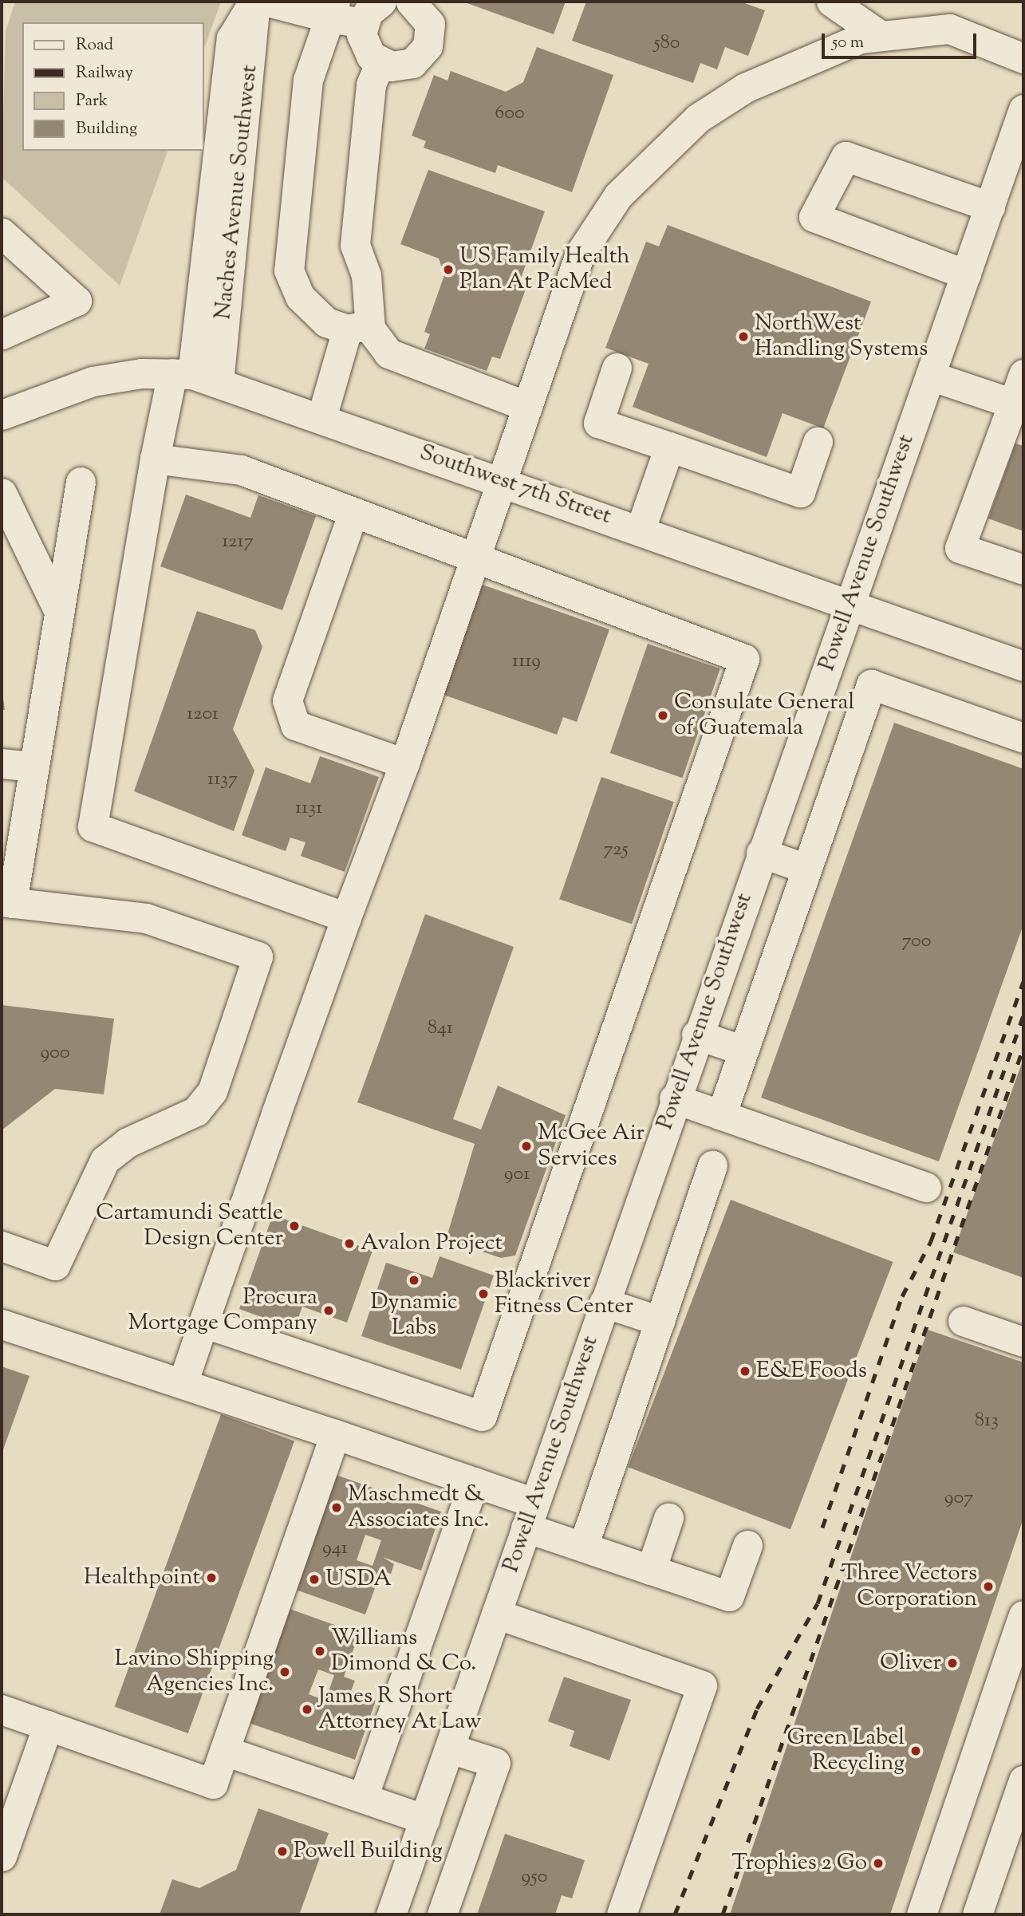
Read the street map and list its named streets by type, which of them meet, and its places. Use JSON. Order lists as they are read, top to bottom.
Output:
{
  "streets": {
    "street": ["Naches Avenue Southwest", "Southwest 7th Street", "Powell Avenue Southwest"]
  },
  "crossings": [
    ["Naches Avenue Southwest", "Southwest 7th Street"],
    ["Southwest 7th Street", "Powell Avenue Southwest"]
  ],
  "places": [
    "US Family Health Plan At PacMed",
    "NorthWest Handling Systems",
    "Consulate General of Guatemala",
    "McGee Air Services",
    "Cartamundi Seattle Design Center",
    "Avalon Project",
    "Dynamic Labs",
    "Blackriver Fitness Center",
    "Procura Mortgage Company",
    "E&E Foods",
    "Maschmedt & Associates Inc.",
    "Healthpoint",
    "USDA",
    "Three Vectors Corporation",
    "Williams Dimond & Co.",
    "Oliver",
    "Lavino Shipping Agencies Inc.",
    "James R Short Attorney At Law",
    "Green Label Recycling",
    "Powell Building",
    "Trophies 2 Go"
  ],
  "house_numbers": [
    "580",
    "600",
    "1217",
    "1119",
    "1201",
    "1137",
    "1131",
    "725",
    "700",
    "841",
    "900",
    "901",
    "813",
    "907",
    "941",
    "950"
  ],
  "legend": [
    "Road",
    "Railway",
    "Park",
    "Building"
  ],
  "scale_bar": "50 m"
}
